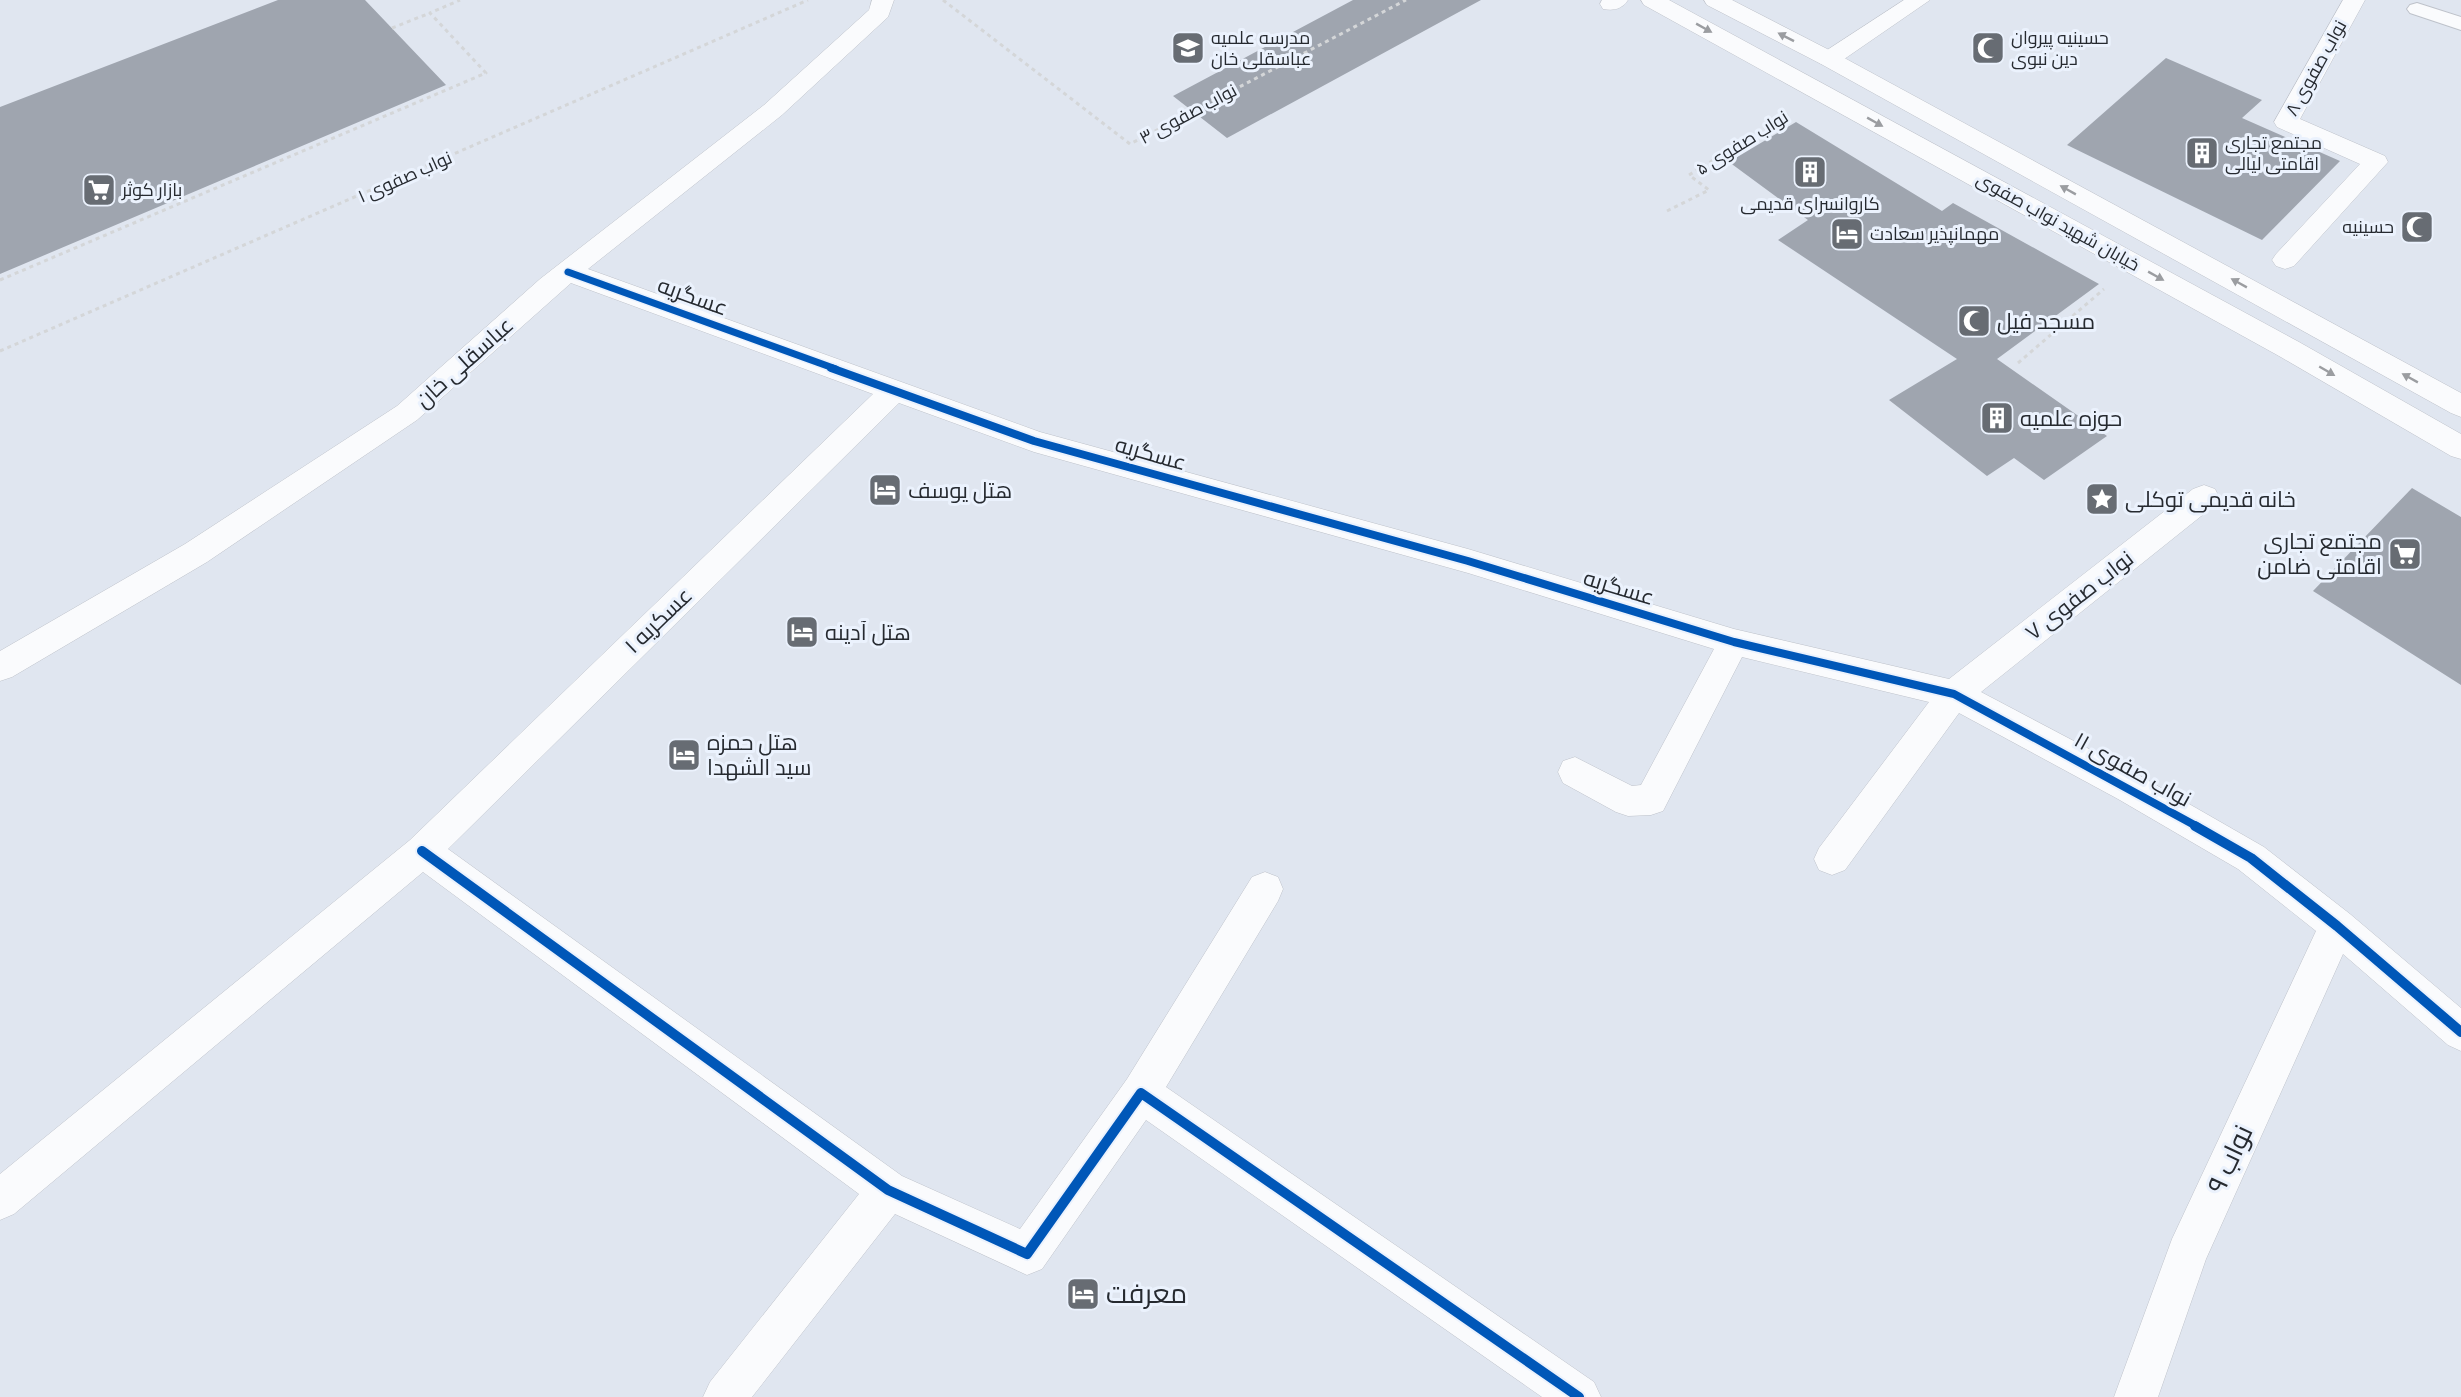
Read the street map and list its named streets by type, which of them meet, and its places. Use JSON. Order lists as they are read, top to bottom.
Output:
{
  "streets": {
    "street": [
      "نواب صفوی ۸",
      "خیابان شهید نواب صفوی",
      "عسگریه",
      "عباسقلی خان",
      "نواب صفوی ۷",
      "عسکریه ۱",
      "نواب صفوی ۱۱",
      "نواب ۹"
    ],
    "path": ["نواب صفوی ۳", "نواب صفوی ۵", "نواب صفوی ۱"]
  },
  "crossings": [
    ["نواب صفوی ۵", "خیابان شهید نواب صفوی"],
    ["عسگریه", "عباسقلی خان"],
    ["عسگریه", "عسکریه ۱"],
    ["عسگریه", "نواب صفوی ۱۱"],
    ["نواب صفوی ۷", "نواب صفوی ۱۱"],
    ["نواب صفوی ۱۱", "نواب ۹"]
  ],
  "places": {
    "school or university": ["مدرسه علمیه عباسقلی خان"],
    "mosque": ["حسینیه پیروان دین نبوی", "حسینیه", "مسجد فیل"],
    "building": ["مجتمع تجاری اقامتی لیالی", "کاروانسرای قدیمی", "حوزه علمیه"],
    "supermarket": ["بازار کوثر", "مجتمع تجاری اقامتی ضامن"],
    "hotel": [
      "مهمانپذیر سعادت",
      "هتل یوسف",
      "هتل آدینه",
      "هتل حمزه سید الشهدا",
      "معرفت"
    ],
    "place": ["خانه قدیمی توکلی"]
  }
}
